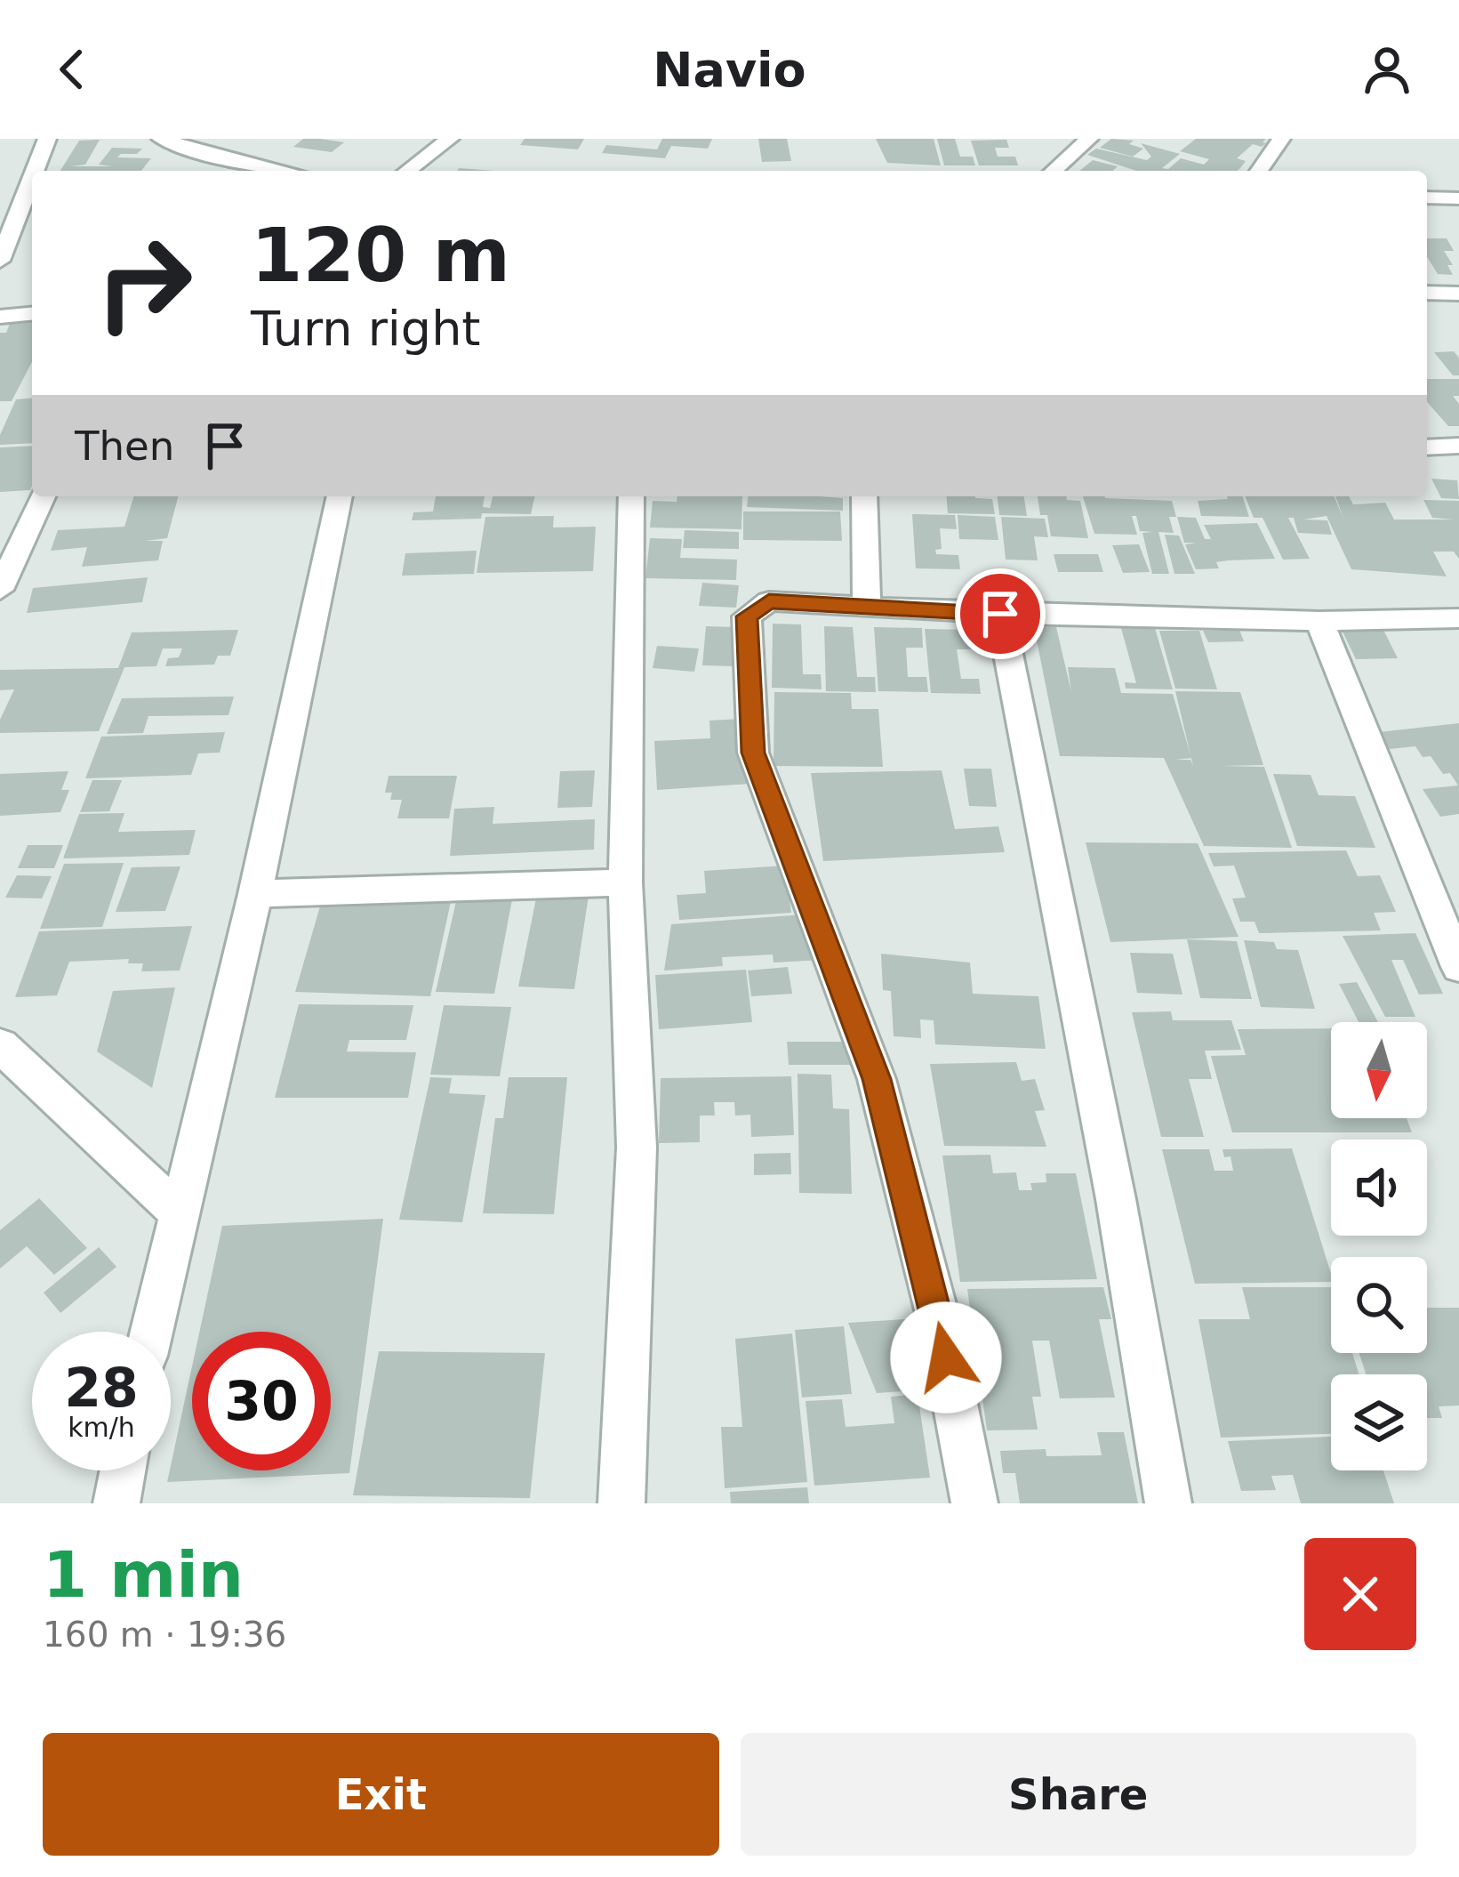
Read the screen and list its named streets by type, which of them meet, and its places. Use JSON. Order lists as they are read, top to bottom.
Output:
{
  "north": "bottom",
  "page": {
    "header": "Navio",
    "turn": ["120 m", "Turn right"],
    "then": "Then",
    "speed": "28 km/h",
    "limit": "30",
    "heading": ["1 min", "160 m · 19:36"],
    "buttons": ["Exit", "Share"]
  }
}
